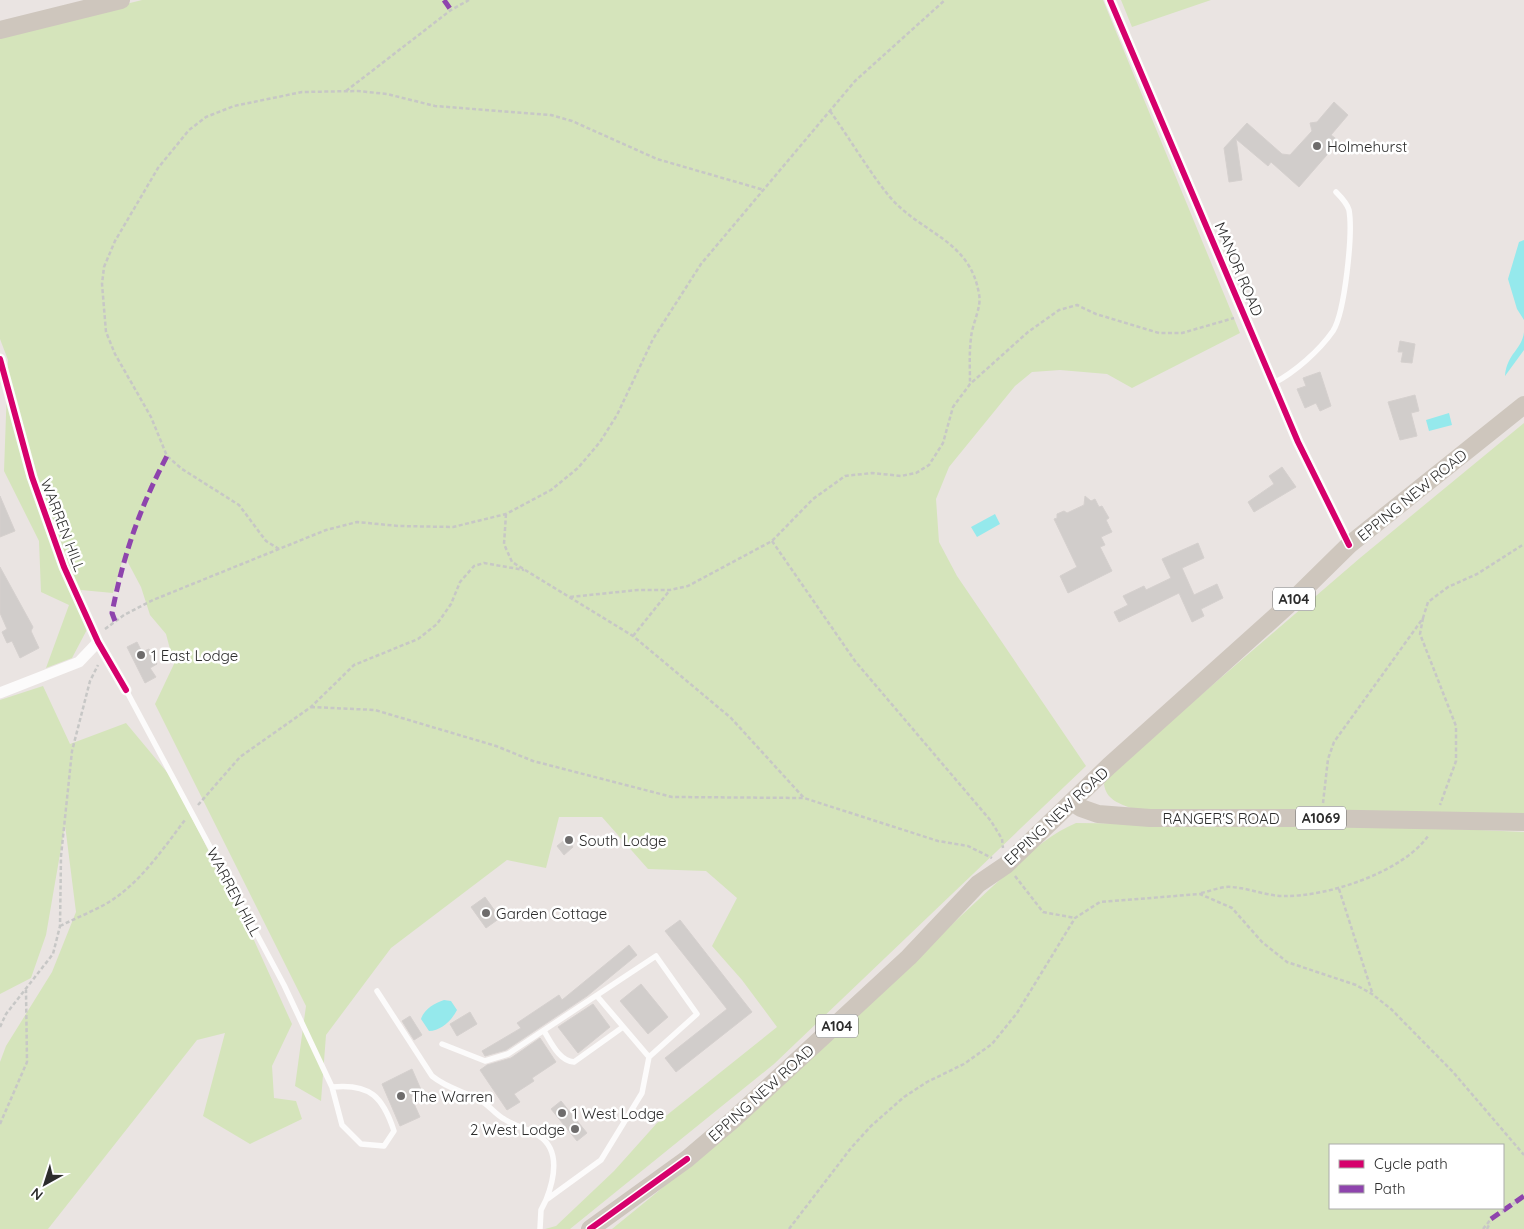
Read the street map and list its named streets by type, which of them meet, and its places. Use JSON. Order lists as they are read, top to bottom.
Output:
{
  "streets": {
    "main road": [
      "EPPING NEW ROAD",
      "A104",
      "RANGER'S ROAD",
      "A1069"
    ],
    "street": ["MANOR ROAD", "WARREN HILL"]
  },
  "crossings": [
    ["MANOR ROAD", "EPPING NEW ROAD"],
    ["EPPING NEW ROAD", "RANGER'S ROAD"]
  ],
  "places": [
    "Holmehurst",
    "1 East Lodge",
    "South Lodge",
    "Garden Cottage",
    "The Warren",
    "1 West Lodge",
    "2 West Lodge"
  ],
  "legend": ["Cycle path", "Path"],
  "north": "bottom left"
}
